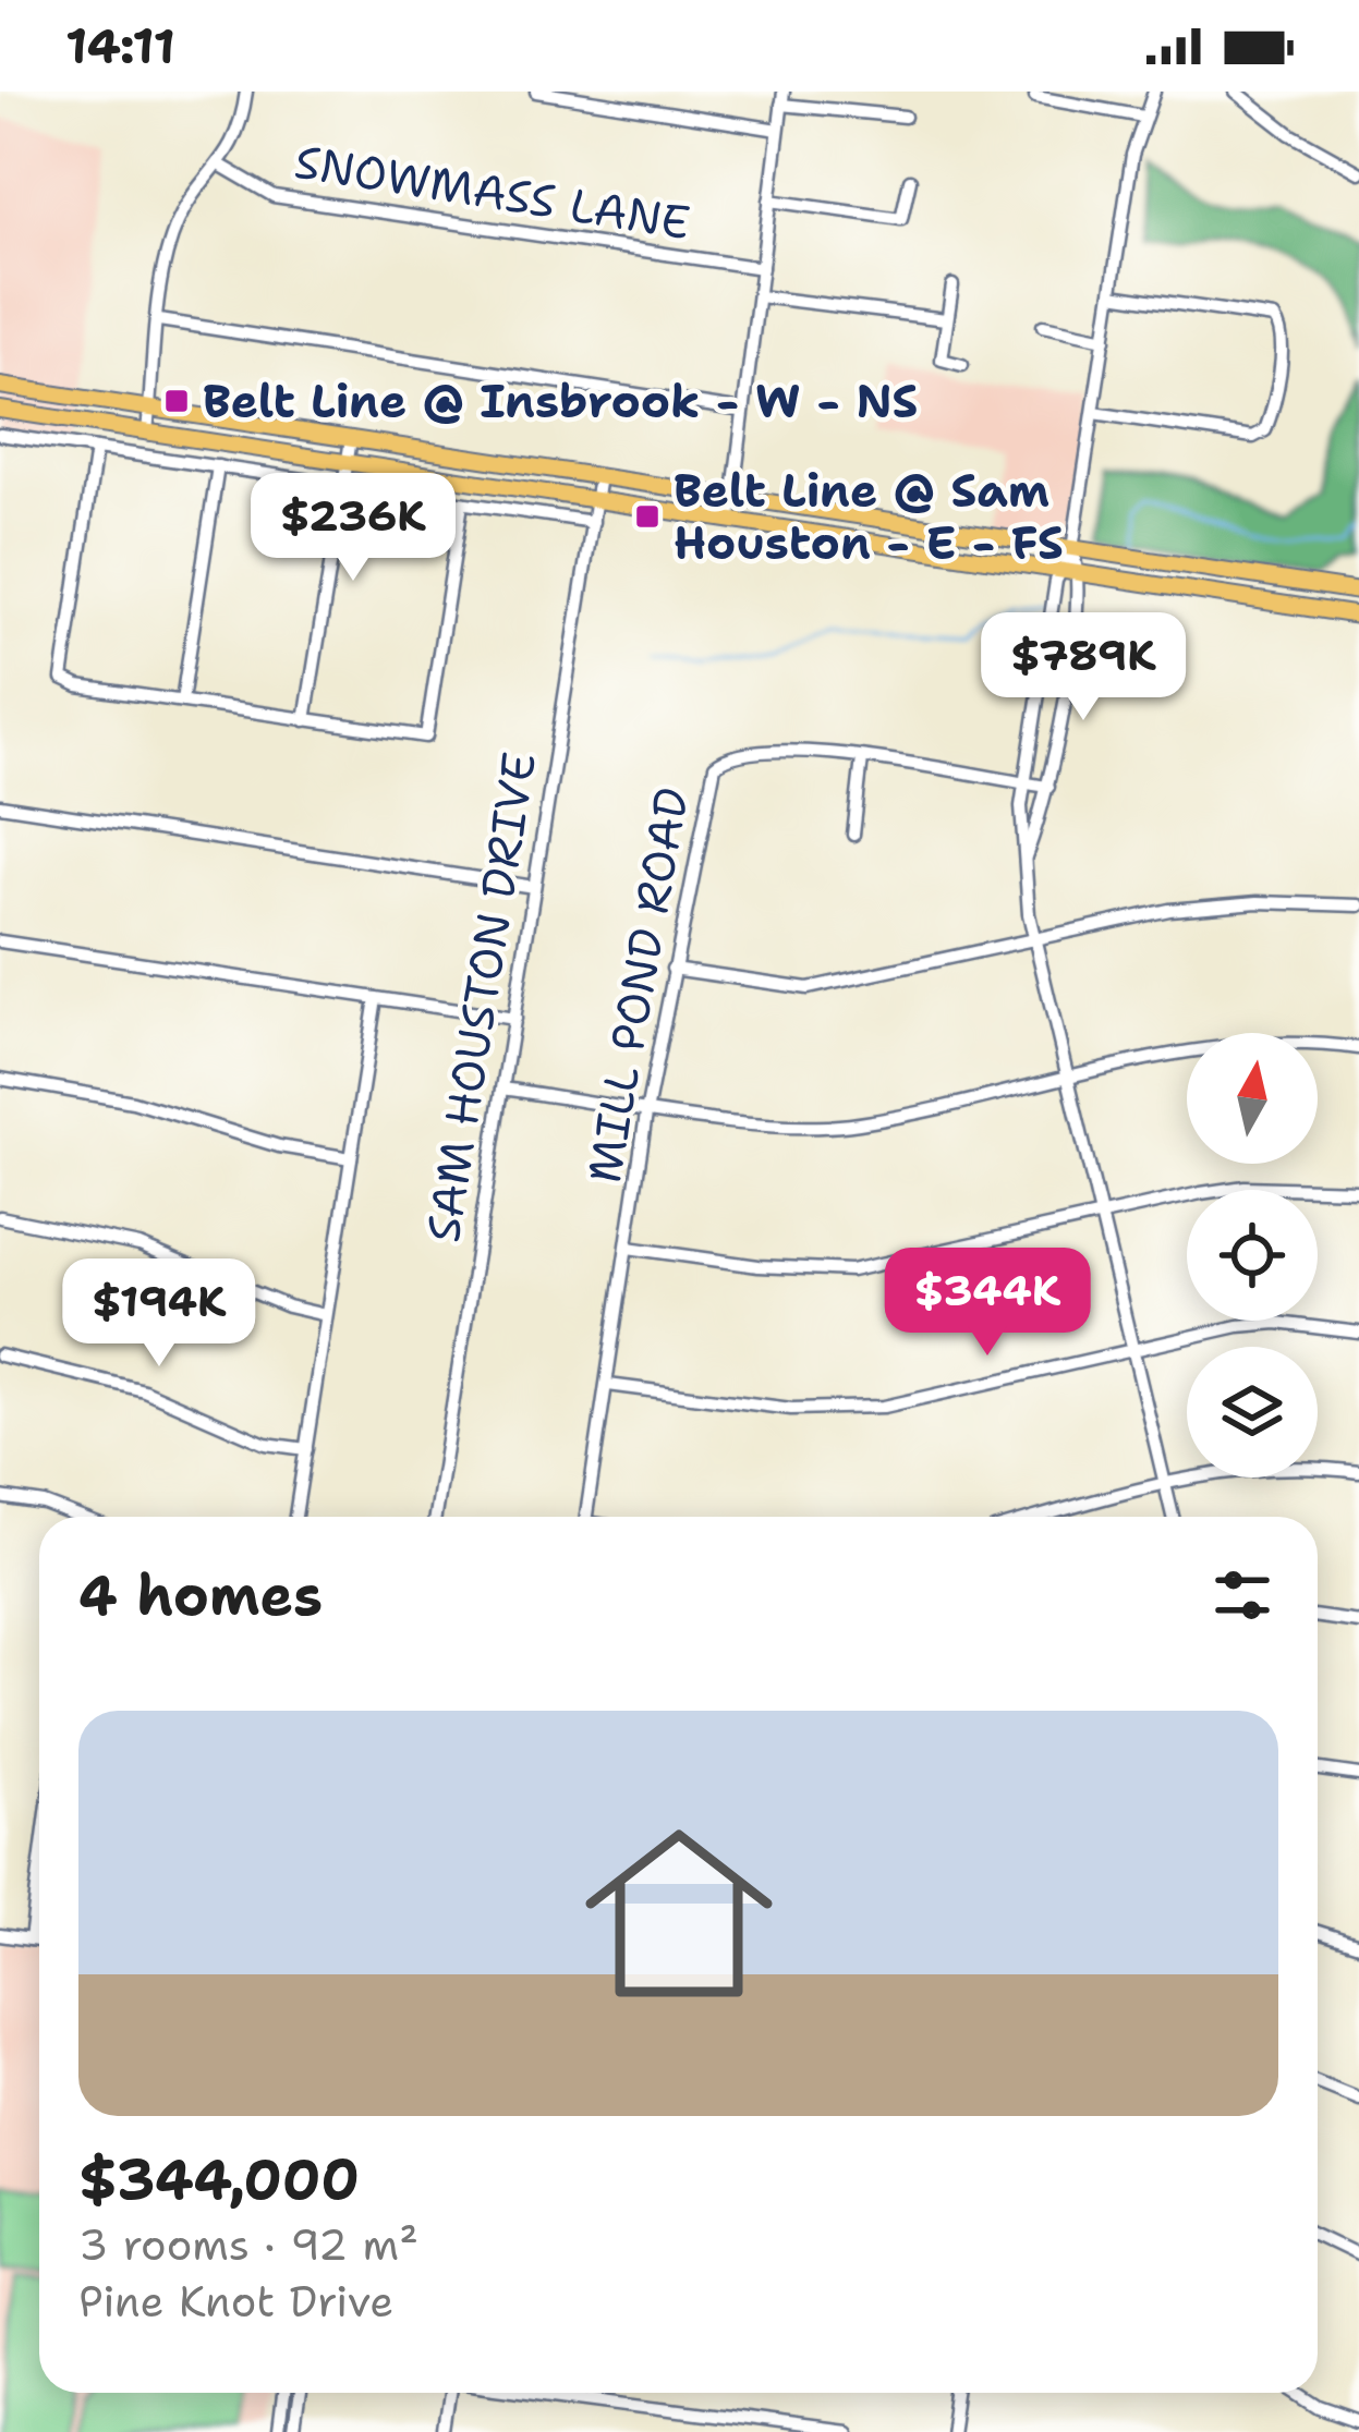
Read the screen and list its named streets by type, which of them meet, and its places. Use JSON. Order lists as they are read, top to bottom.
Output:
{
  "streets": {
    "street": ["SNOWMASS LANE", "MILL POND ROAD", "SAM HOUSTON DRIVE"]
  },
  "places": {
    "transit": ["Belt Line @ Insbrook - W - NS", "Belt Line @ Sam Houston - E - FS"]
  },
  "north": "top",
  "page": {
    "status": "14:11",
    "price": [
      "$236K",
      "$789K",
      "$344K",
      "$194K"
    ],
    "heading": "4 homes",
    "list": [
      {
        "name": "$344,000",
        "note": "3 rooms · 92 m² · Pine Knot Drive"
      }
    ]
  }
}
